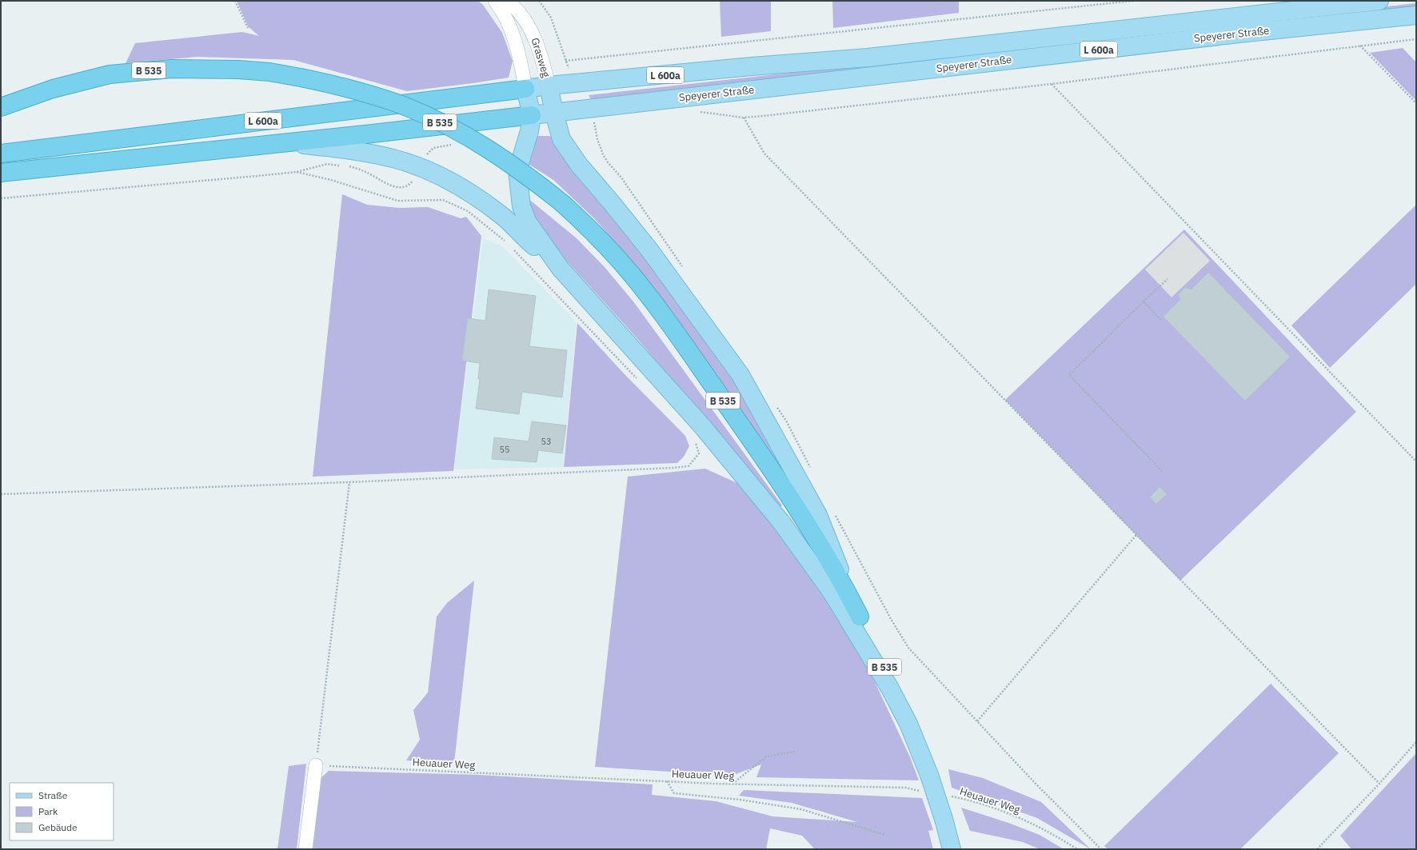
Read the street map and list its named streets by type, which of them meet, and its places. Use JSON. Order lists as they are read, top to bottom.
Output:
{
  "streets": {
    "highway": ["L 600a", "B 535"],
    "main road": ["Speyerer Straße"],
    "street": ["Grasweg"],
    "path": ["Heuauer Weg"]
  },
  "crossings": [
    ["Speyerer Straße", "L 600a"],
    ["Speyerer Straße", "Grasweg"],
    ["L 600a", "Grasweg"],
    ["L 600a", "B 535"]
  ],
  "house_numbers": ["53", "55"],
  "legend": ["Straße", "Park", "Gebäude"]
}
